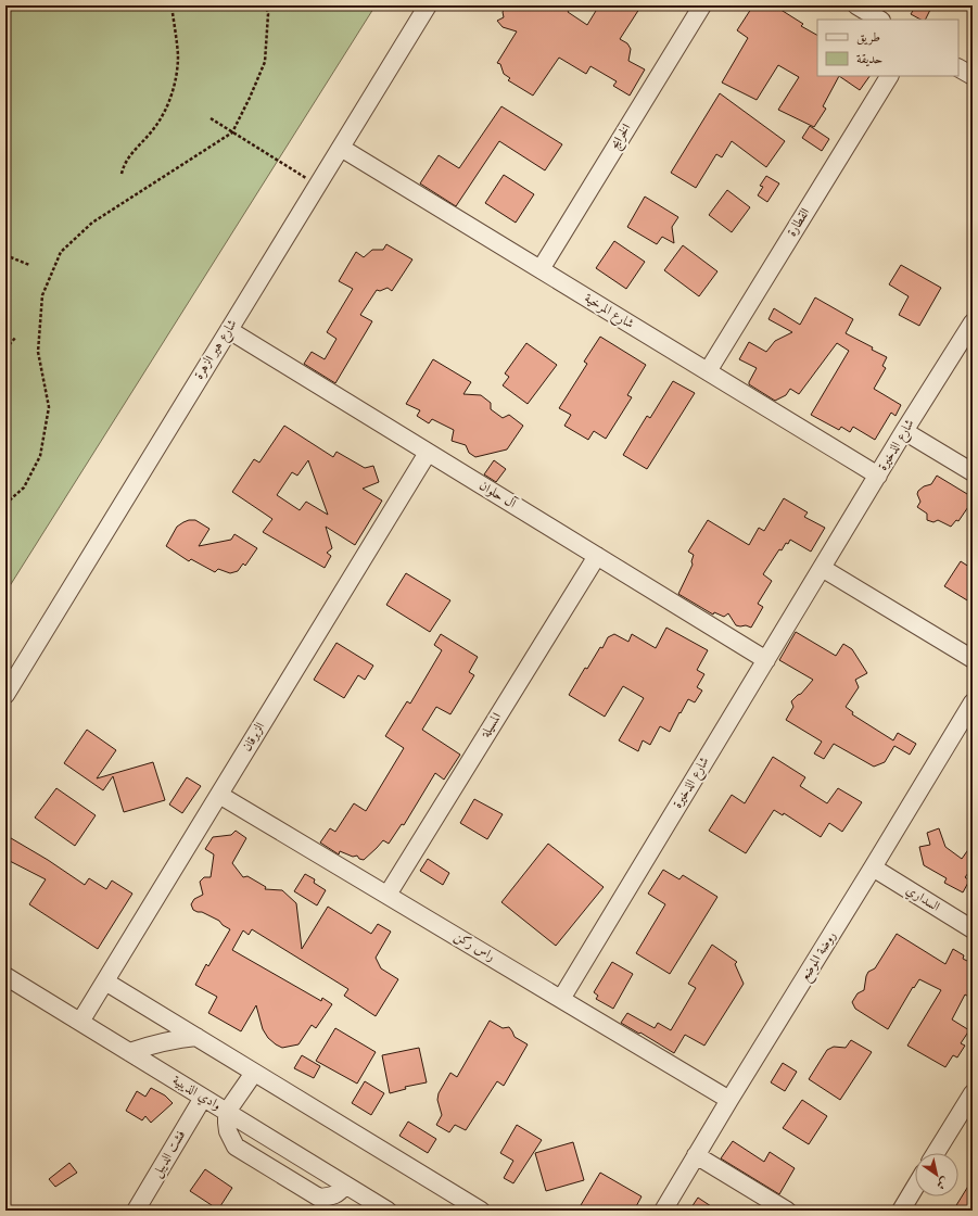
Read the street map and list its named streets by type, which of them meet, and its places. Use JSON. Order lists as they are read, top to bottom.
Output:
{
  "streets": {
    "street": [
      "الخرايج",
      "القطارة",
      "شارع المرخية",
      "شارع هير الزهرة",
      "شارع الذخيرة",
      "آل حلوان",
      "المسيلة",
      "الزبرقان",
      "السداري",
      "راس ركن",
      "روضة الموضع",
      "وادي الذيبية",
      "فشت الديبل"
    ]
  },
  "crossings": [
    ["الخرايج", "شارع المرخية"],
    ["القطارة", "شارع المرخية"],
    ["شارع المرخية", "شارع هير الزهرة"],
    ["شارع المرخية", "شارع الذخيرة"],
    ["شارع هير الزهرة", "آل حلوان"],
    ["شارع الذخيرة", "آل حلوان"],
    ["شارع الذخيرة", "راس ركن"],
    ["آل حلوان", "المسيلة"],
    ["آل حلوان", "الزبرقان"],
    ["المسيلة", "راس ركن"],
    ["الزبرقان", "راس ركن"],
    ["الزبرقان", "وادي الذيبية"],
    ["السداري", "روضة الموضع"],
    ["راس ركن", "روضة الموضع"],
    ["وادي الذيبية", "فشت الديبل"]
  ],
  "legend": ["طريق", "حديقة"],
  "north": "bottom right"
}
